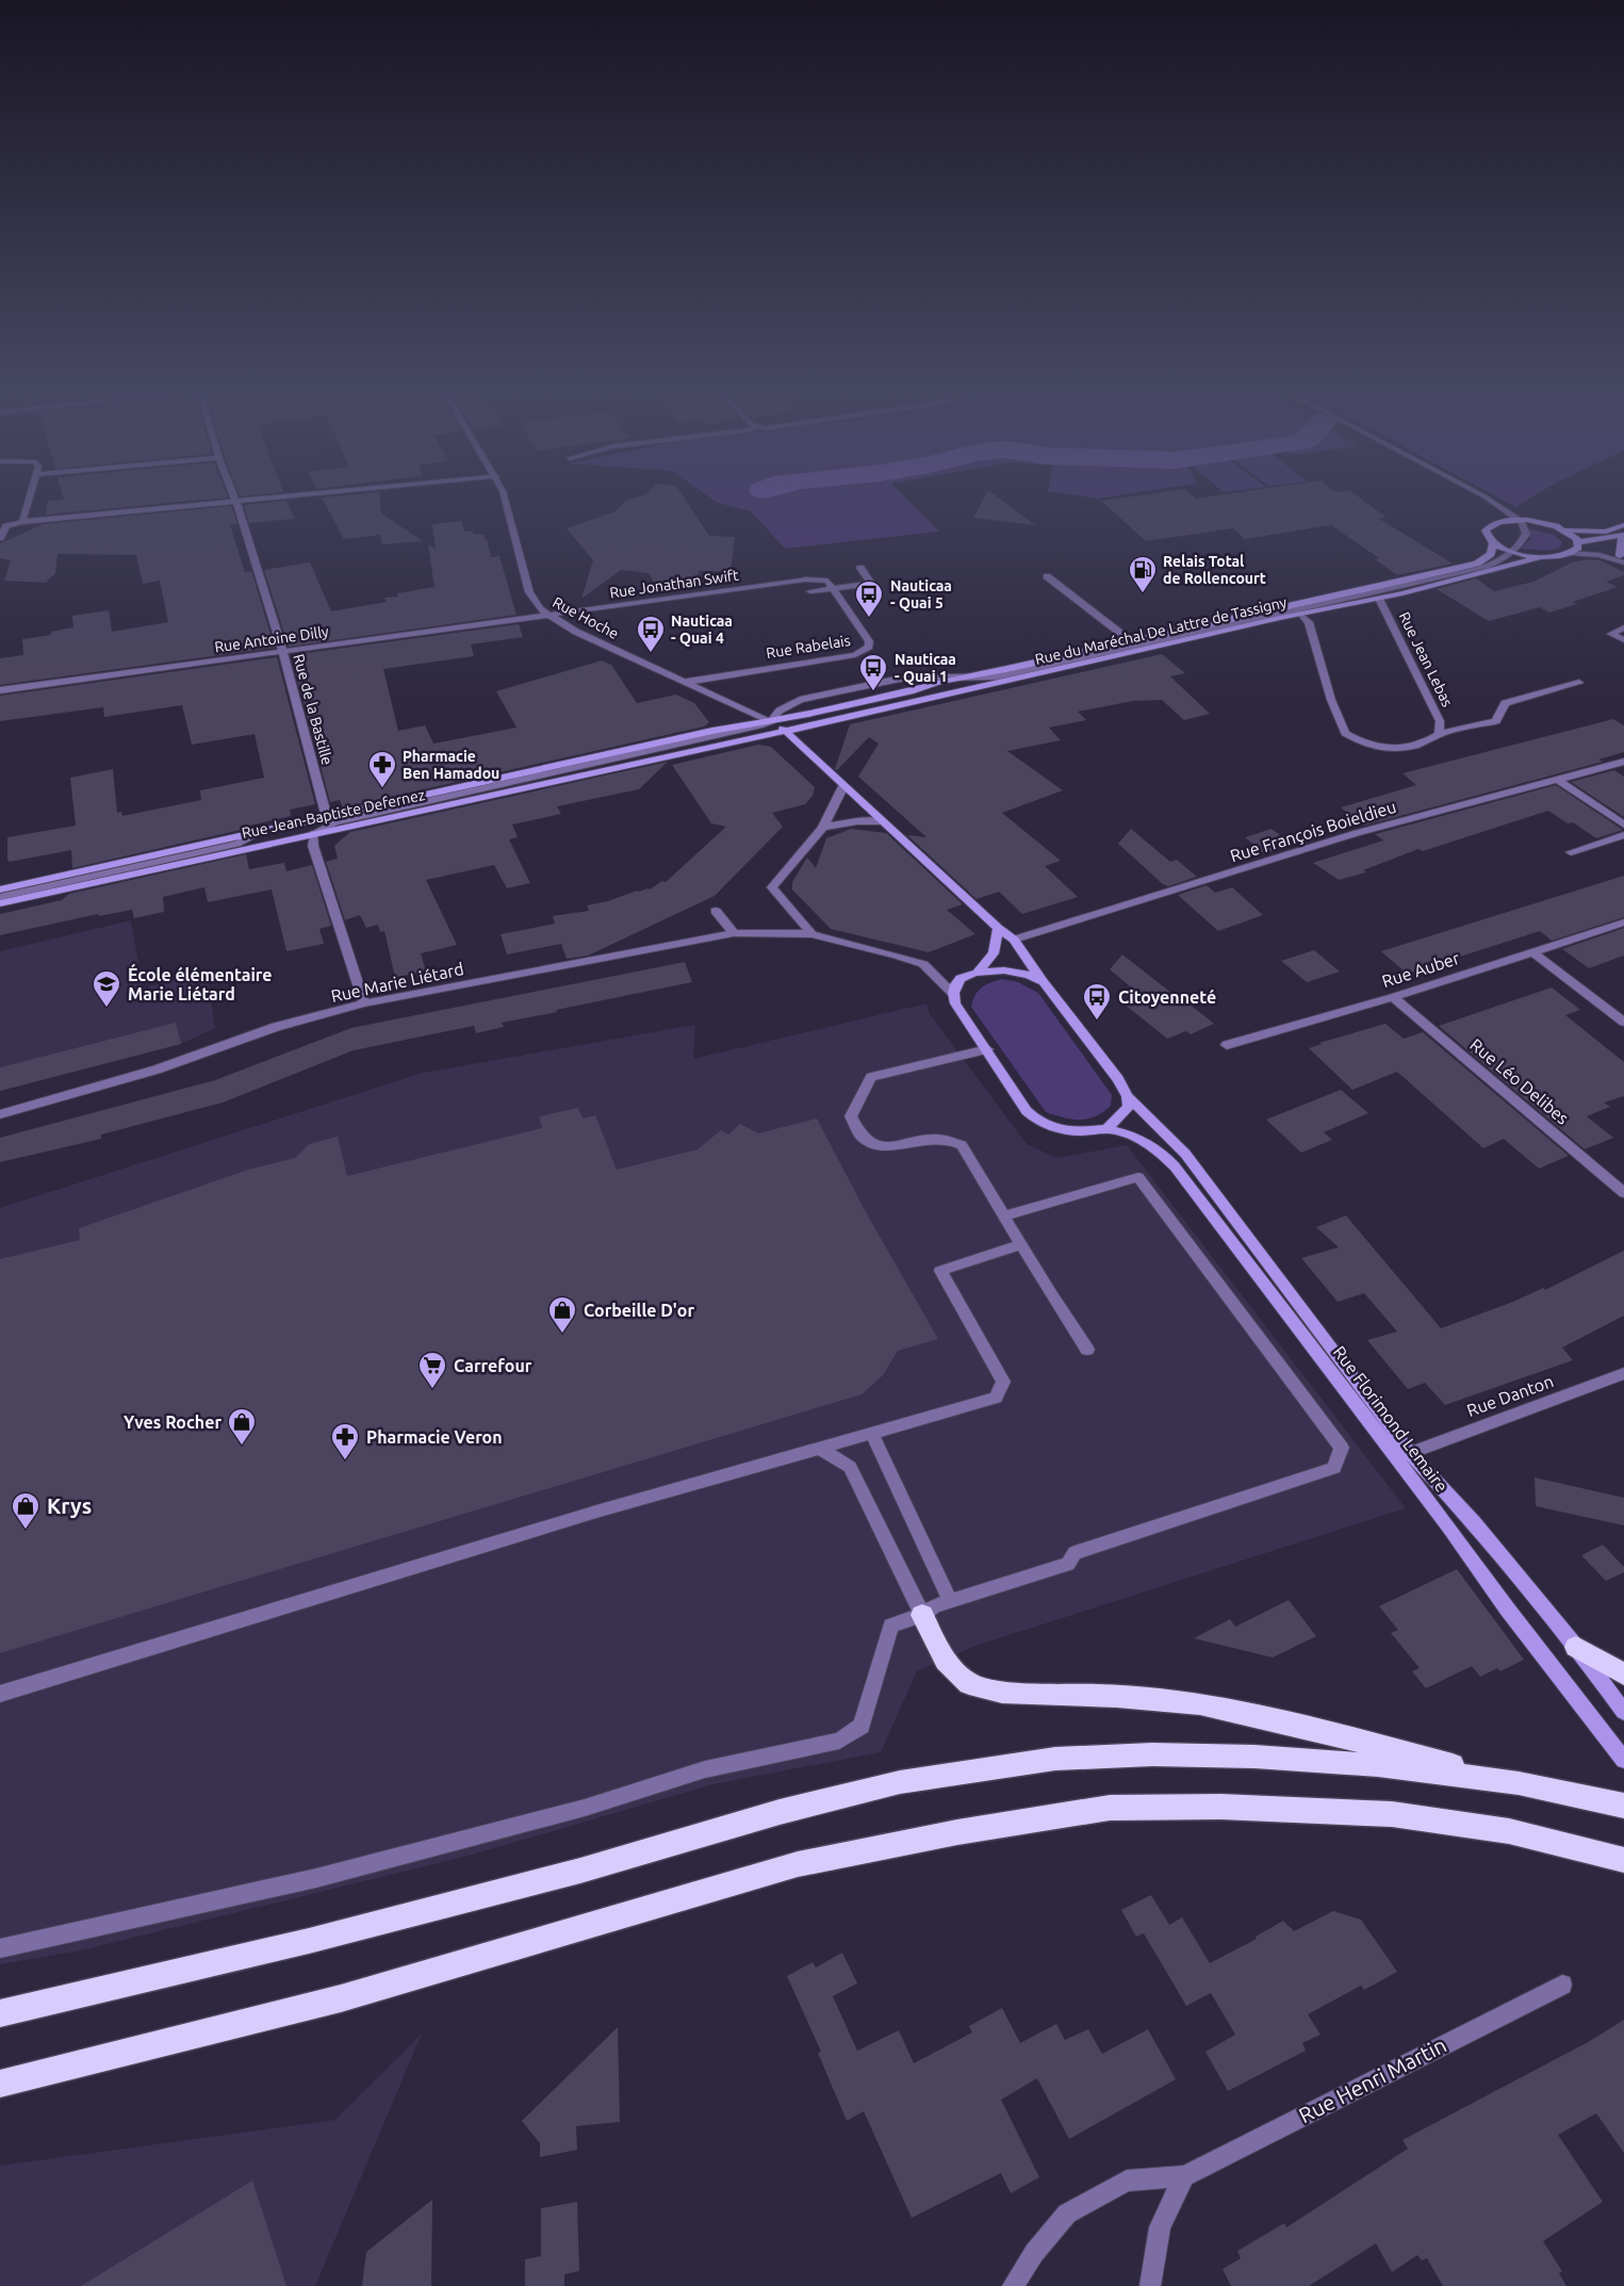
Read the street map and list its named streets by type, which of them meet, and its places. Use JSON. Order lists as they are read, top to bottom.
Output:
{
  "streets": {
    "main road": ["Rue du Maréchal De Lattre de Tassigny", "Rue Jean-Baptiste Defernez", "Rue Florimond Lemaire"],
    "street": [
      "Rue Jonathan Swift",
      "Rue Hoche",
      "Rue Antoine Dilly",
      "Rue Rabelais",
      "Rue Jean Lebas",
      "Rue de la Bastille",
      "Rue François Boieldieu",
      "Rue Auber",
      "Rue Marie Liétard",
      "Rue Léo Delibes",
      "Rue Danton",
      "Rue Henri Martin"
    ]
  },
  "crossings": [
    ["Rue Jonathan Swift", "Rue Hoche"],
    ["Rue Jonathan Swift", "Rue Antoine Dilly"],
    ["Rue Jonathan Swift", "Rue Rabelais"],
    ["Rue Hoche", "Rue du Maréchal De Lattre de Tassigny"],
    ["Rue Hoche", "Rue Antoine Dilly"],
    ["Rue Hoche", "Rue Rabelais"],
    ["Rue Hoche", "Rue Jean-Baptiste Defernez"],
    ["Rue Hoche", "Rue Florimond Lemaire"],
    ["Rue du Maréchal De Lattre de Tassigny", "Rue Jean Lebas"],
    ["Rue du Maréchal De Lattre de Tassigny", "Rue Jean-Baptiste Defernez"],
    ["Rue du Maréchal De Lattre de Tassigny", "Rue Florimond Lemaire"],
    ["Rue Antoine Dilly", "Rue de la Bastille"],
    ["Rue de la Bastille", "Rue Jean-Baptiste Defernez"],
    ["Rue Jean-Baptiste Defernez", "Rue Florimond Lemaire"],
    ["Rue François Boieldieu", "Rue Florimond Lemaire"],
    ["Rue Auber", "Rue Léo Delibes"],
    ["Rue Marie Liétard", "Rue Florimond Lemaire"],
    ["Rue Danton", "Rue Florimond Lemaire"]
  ],
  "places": {
    "fuel station": ["Relais Total de Rollencourt"],
    "bus stop": [
      "Nauticaa - Quai 5",
      "Nauticaa - Quai 4",
      "Nauticaa - Quai 1",
      "Citoyenneté"
    ],
    "pharmacy": ["Pharmacie Ben Hamadou", "Pharmacie Veron"],
    "school or university": ["École élémentaire Marie Liétard"],
    "shop": ["Corbeille D'or", "Yves Rocher", "Krys"],
    "supermarket": ["Carrefour"]
  }
}
